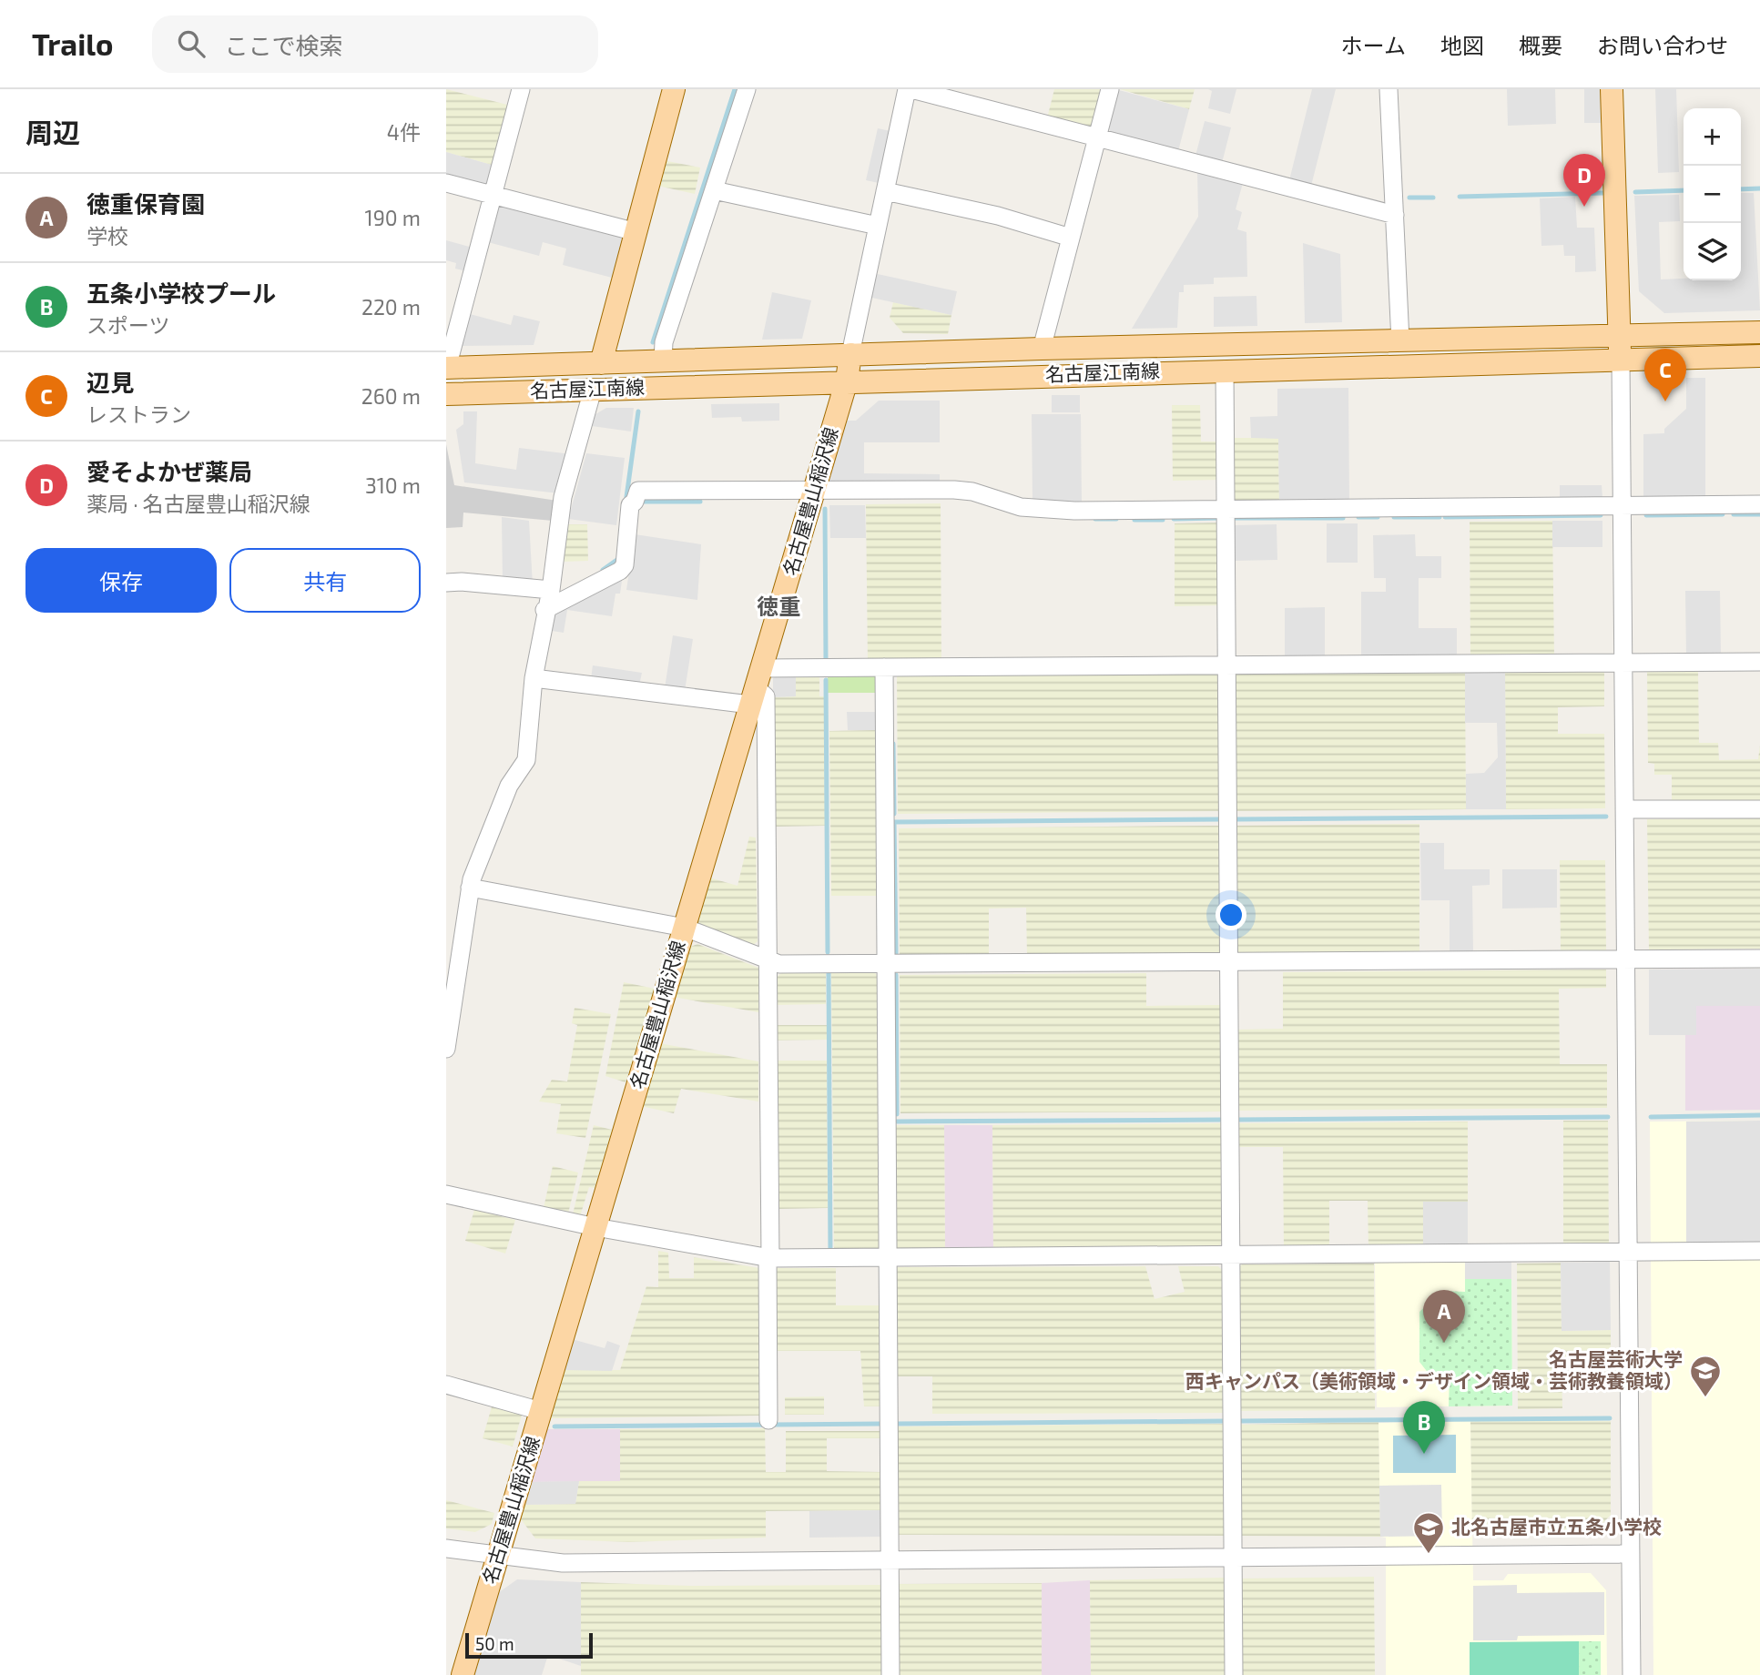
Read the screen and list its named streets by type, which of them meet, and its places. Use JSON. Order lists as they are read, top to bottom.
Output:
{
  "streets": {
    "main road": ["名古屋江南線", "名古屋豊山稲沢線"]
  },
  "crossings": [
    ["名古屋江南線", "名古屋豊山稲沢線"]
  ],
  "districts": ["徳重"],
  "places": {
    "school or university": ["名古屋芸術大学 西キャンパス（美術領域・デザイン領域・芸術教養領域）", "北名古屋市立五条小学校"]
  },
  "scale_bar": "50 m",
  "page": {
    "header": "Trailo",
    "search": "ここで検索",
    "nav": [
      "ホーム",
      "地図",
      "概要",
      "お問い合わせ"
    ],
    "heading": ["周辺", "4件"],
    "map_buttons": ["+", "−"],
    "pins": [
      "D",
      "C",
      "A",
      "B"
    ],
    "list": [
      {
        "mark": "A",
        "name": "徳重保育園",
        "note": "学校",
        "value": "190 m"
      },
      {
        "mark": "B",
        "name": "五条小学校プール",
        "note": "スポーツ",
        "value": "220 m"
      },
      {
        "mark": "C",
        "name": "辺見",
        "note": "レストラン",
        "value": "260 m"
      },
      {
        "mark": "D",
        "name": "愛そよかぜ薬局",
        "note": "薬局 · 名古屋豊山稲沢線",
        "value": "310 m"
      }
    ],
    "buttons": ["保存", "共有"],
    "scale": "50 m"
  }
}
